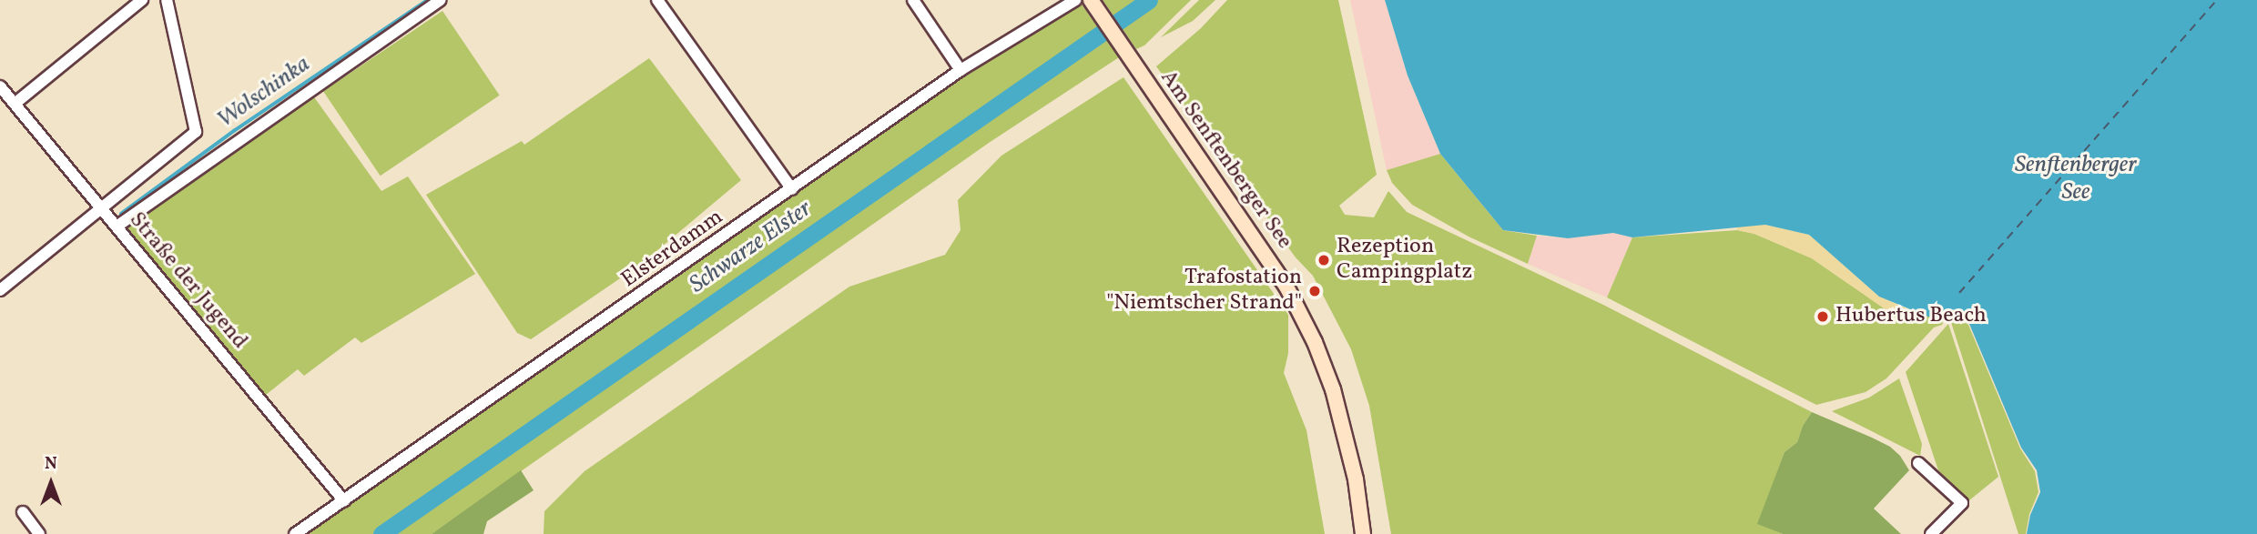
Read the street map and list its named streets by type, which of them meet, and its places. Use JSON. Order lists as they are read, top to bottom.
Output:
{
  "streets": {
    "street": ["Am Senftenberger See", "Elsterdamm", "Straße der Jugend"]
  },
  "crossings": [
    ["Elsterdamm", "Straße der Jugend"]
  ],
  "water": ["Wolschinka", "Senftenberger See", "Schwarze Elster"],
  "places": ["Rezeption Campingplatz", "Trafostation \"Niemtscher Strand\"", "Hubertus Beach"],
  "north": "top"
}
